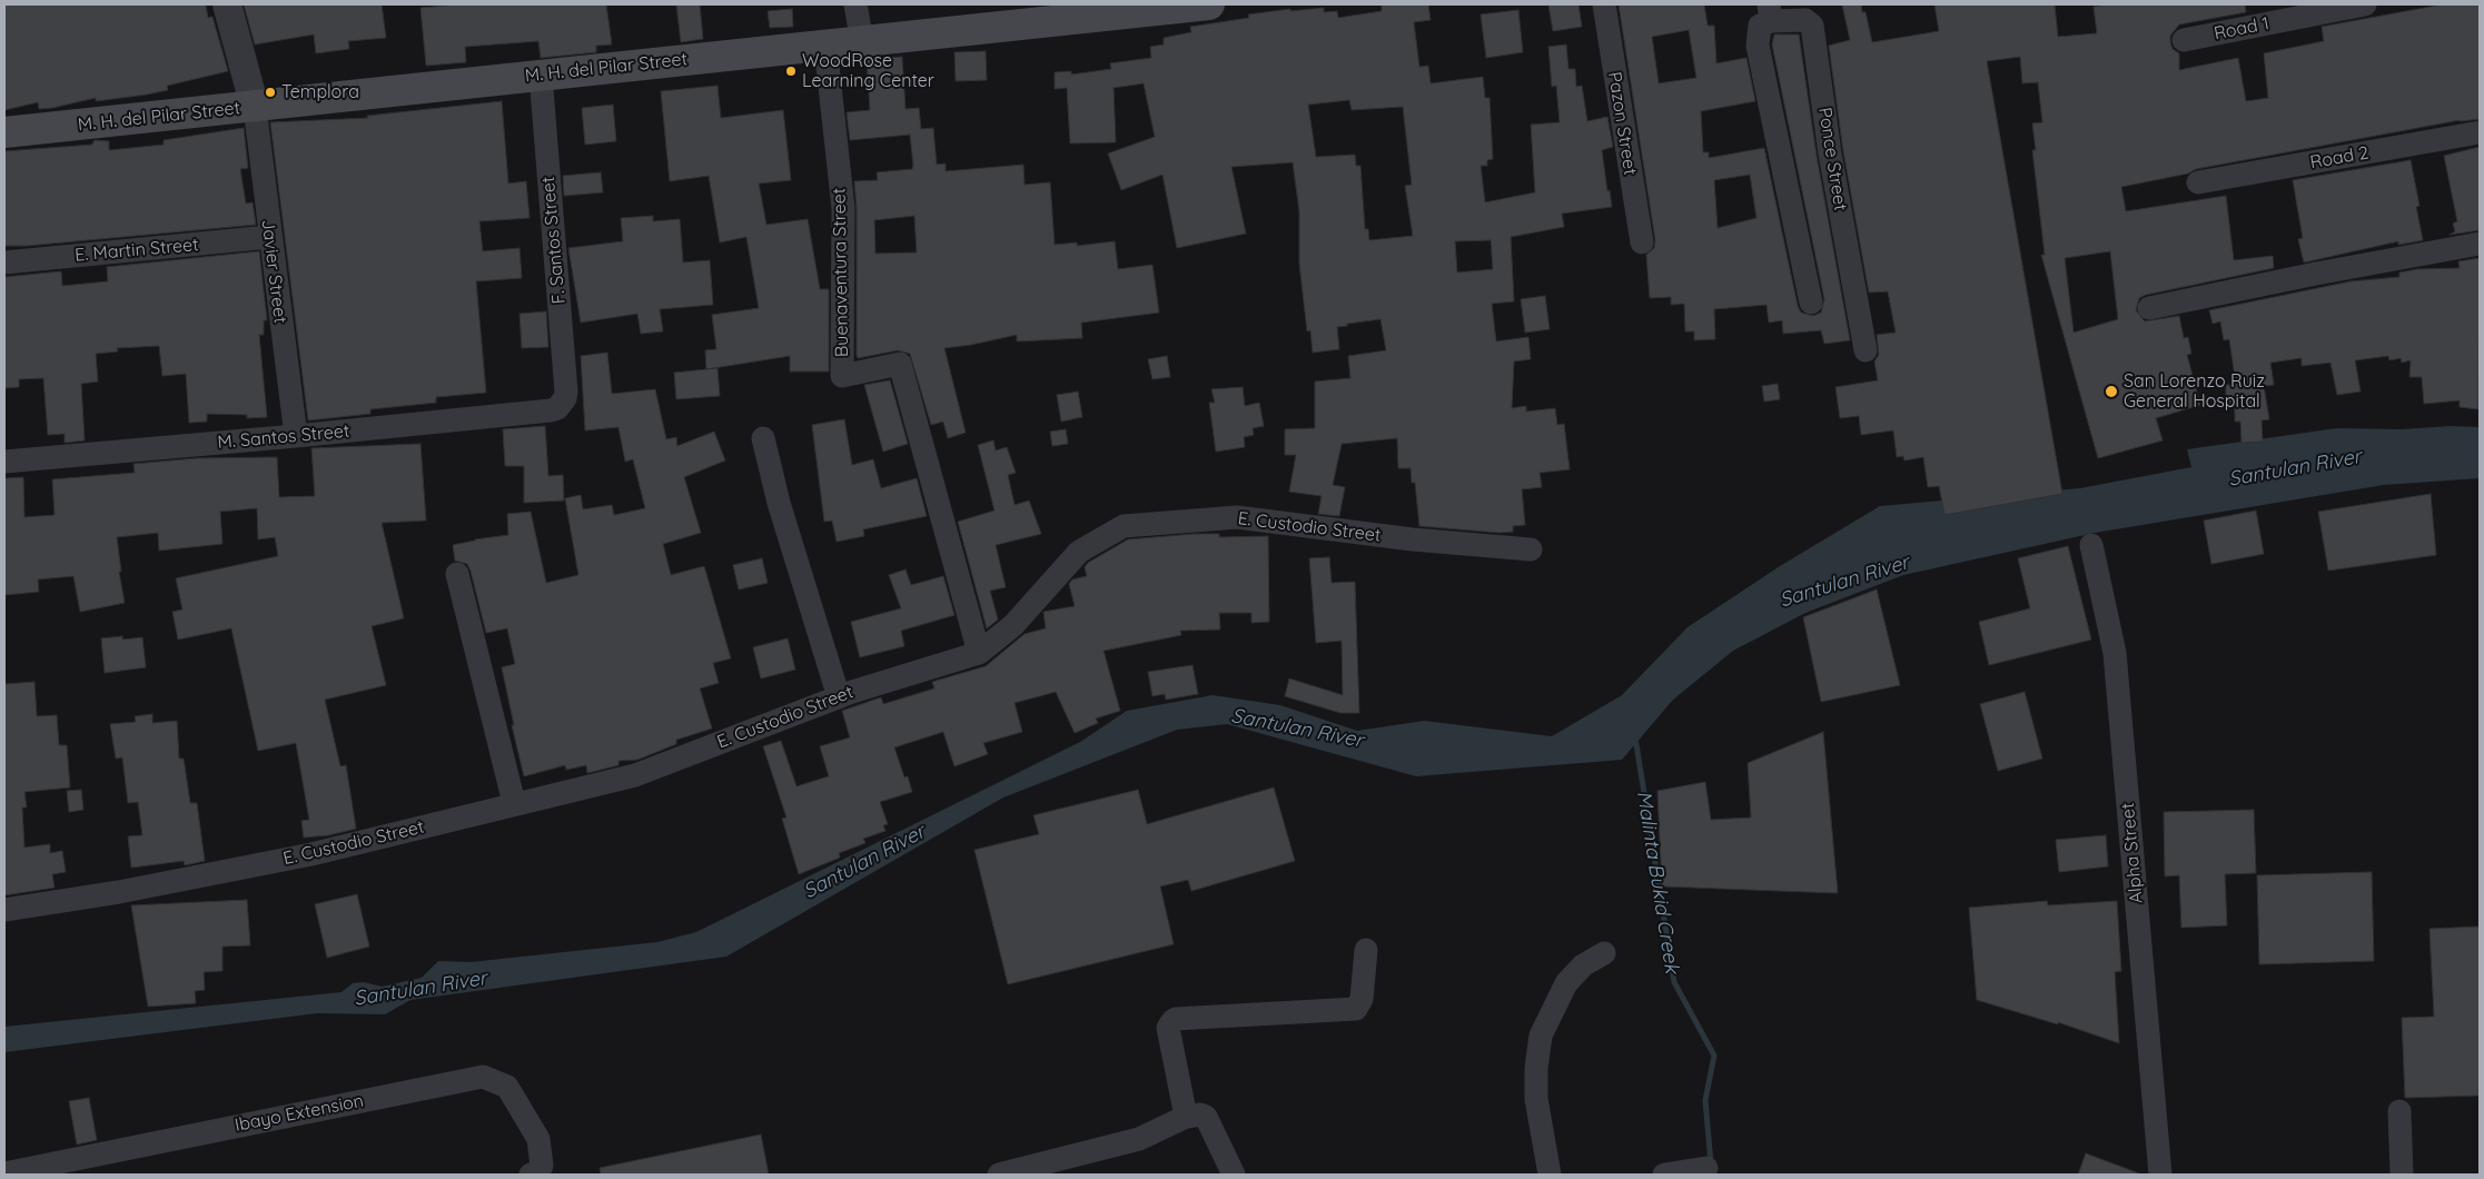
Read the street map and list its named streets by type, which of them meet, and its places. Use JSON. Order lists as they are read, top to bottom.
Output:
{
  "streets": {
    "main road": ["M. H. del Pilar Street"],
    "street": [
      "Road 1",
      "Pazon Street",
      "Road 2",
      "Ponce Street",
      "F. Santos Street",
      "E. Martin Street",
      "Javier Street",
      "Buenaventura Street",
      "M. Santos Street",
      "E. Custodio Street",
      "Alpha Street",
      "Ibayo Extension"
    ]
  },
  "crossings": [
    ["M. H. del Pilar Street", "F. Santos Street"],
    ["M. H. del Pilar Street", "Javier Street"],
    ["M. H. del Pilar Street", "Buenaventura Street"],
    ["F. Santos Street", "M. Santos Street"],
    ["E. Martin Street", "Javier Street"],
    ["Javier Street", "M. Santos Street"],
    ["Buenaventura Street", "E. Custodio Street"]
  ],
  "water": ["Santulan River", "Malinta Bukid Creek"],
  "places": ["WoodRose Learning Center", "Templora", "San Lorenzo Ruiz General Hospital"]
}
